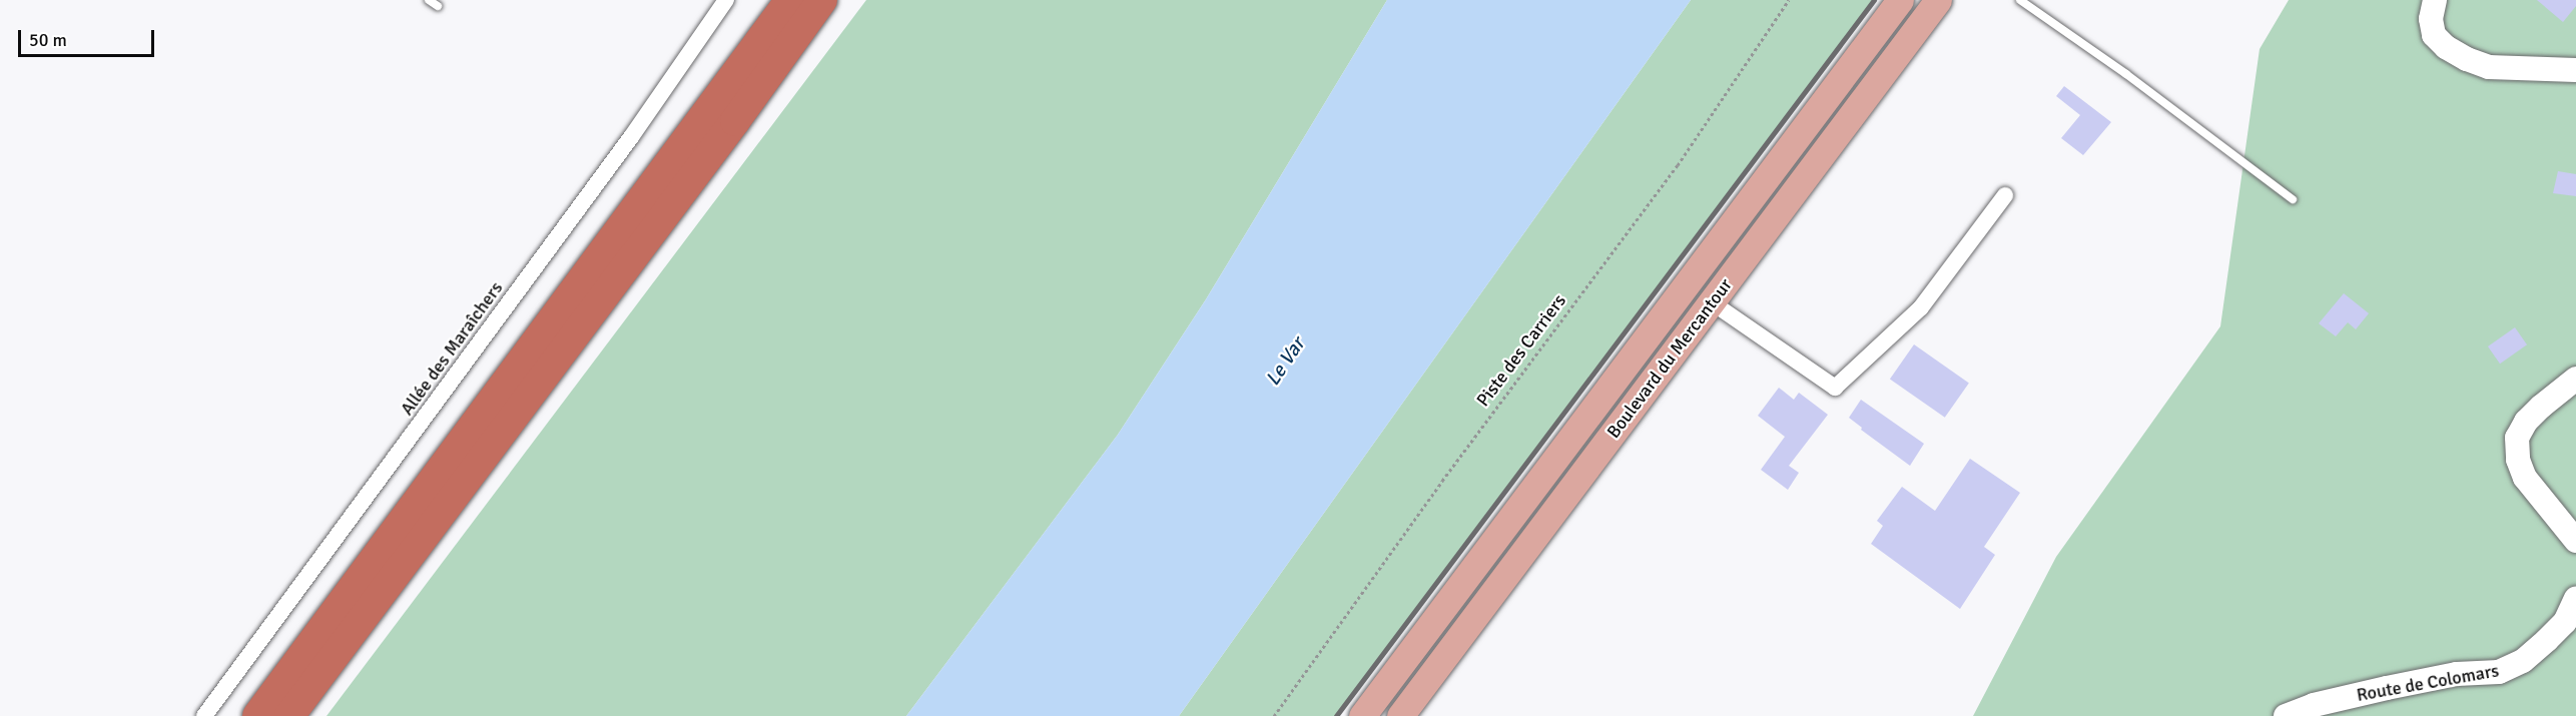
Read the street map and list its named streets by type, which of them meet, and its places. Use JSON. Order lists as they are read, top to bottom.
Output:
{
  "streets": {
    "main road": ["Boulevard du Mercantour"],
    "street": ["Allée des Maraîchers", "Route de Colomars"],
    "path": ["Piste des Carriers"]
  },
  "water": ["Le Var"],
  "scale_bar": "50 m"
}
